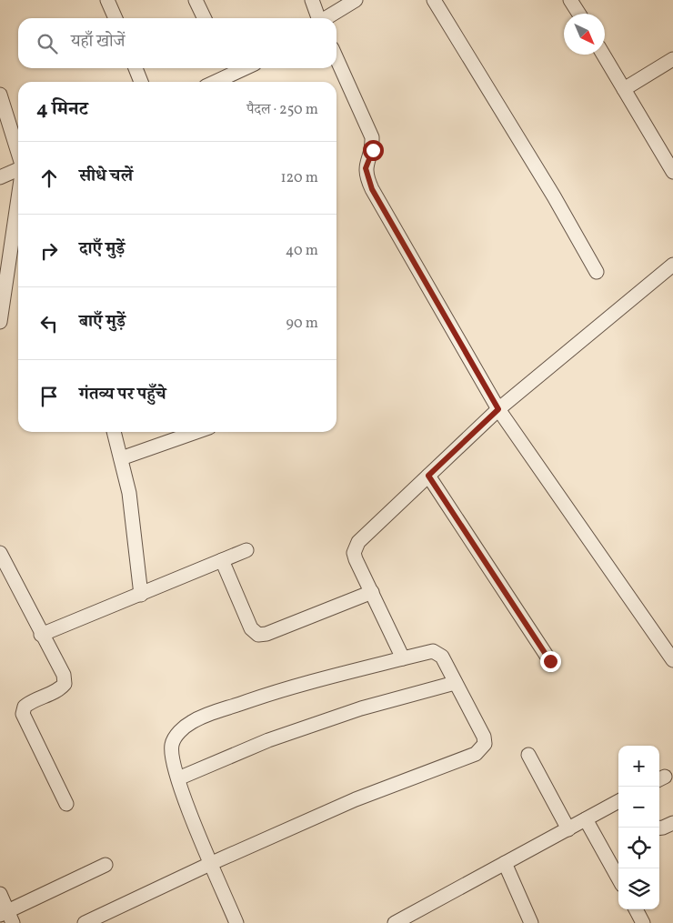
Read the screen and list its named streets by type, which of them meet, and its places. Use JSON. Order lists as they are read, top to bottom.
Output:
{
  "north": "bottom right",
  "page": {
    "search": "यहाँ खोजें",
    "heading": ["4 मिनट", "पैदल · 250 m"],
    "list": [
      ["सीधे चलें", "120 m"],
      ["दाएँ मुड़ें", "40 m"],
      ["बाएँ मुड़ें", "90 m"],
      "गंतव्य पर पहुँचे"
    ],
    "map_buttons": ["+", "−"]
  }
}
